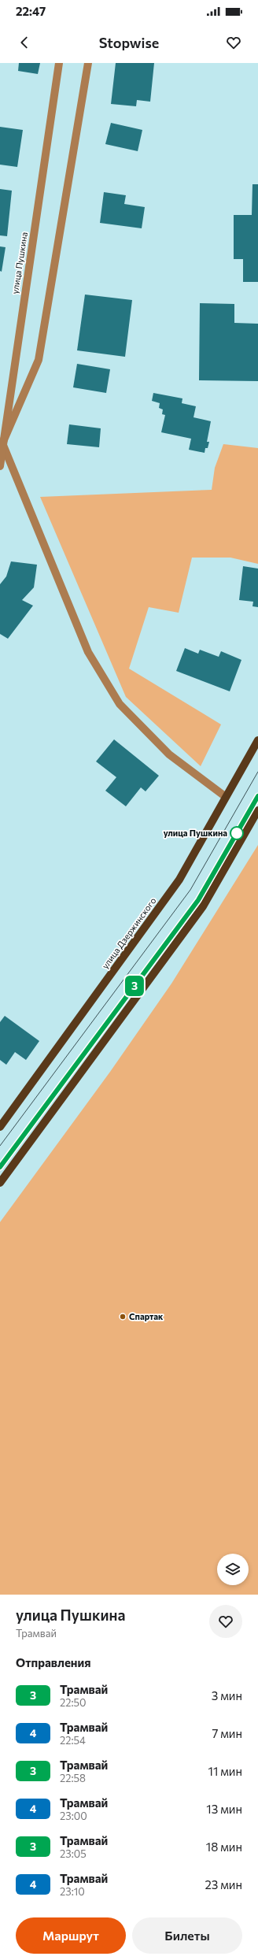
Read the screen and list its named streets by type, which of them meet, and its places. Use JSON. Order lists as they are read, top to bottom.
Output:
{
  "streets": {
    "main road": ["улица Дзержинского"],
    "street": ["улица Пушкина"]
  },
  "places": ["улица Пушкина", "Спартак"],
  "lines": ["tram line 3"],
  "page": {
    "status": "22:47",
    "header": "Stopwise",
    "on_map": "3",
    "heading": [
      ["улица Пушкина", "Трамвай"],
      "Отправления"
    ],
    "list": [
      {
        "mark": "3",
        "name": "Трамвай",
        "note": "22:50",
        "value": "3 мин"
      },
      {
        "mark": "4",
        "name": "Трамвай",
        "note": "22:54",
        "value": "7 мин"
      },
      {
        "mark": "3",
        "name": "Трамвай",
        "note": "22:58",
        "value": "11 мин"
      },
      {
        "mark": "4",
        "name": "Трамвай",
        "note": "23:00",
        "value": "13 мин"
      },
      {
        "mark": "3",
        "name": "Трамвай",
        "note": "23:05",
        "value": "18 мин"
      },
      {
        "mark": "4",
        "name": "Трамвай",
        "note": "23:10",
        "value": "23 мин"
      }
    ],
    "buttons": ["Маршрут", "Билеты"]
  }
}
